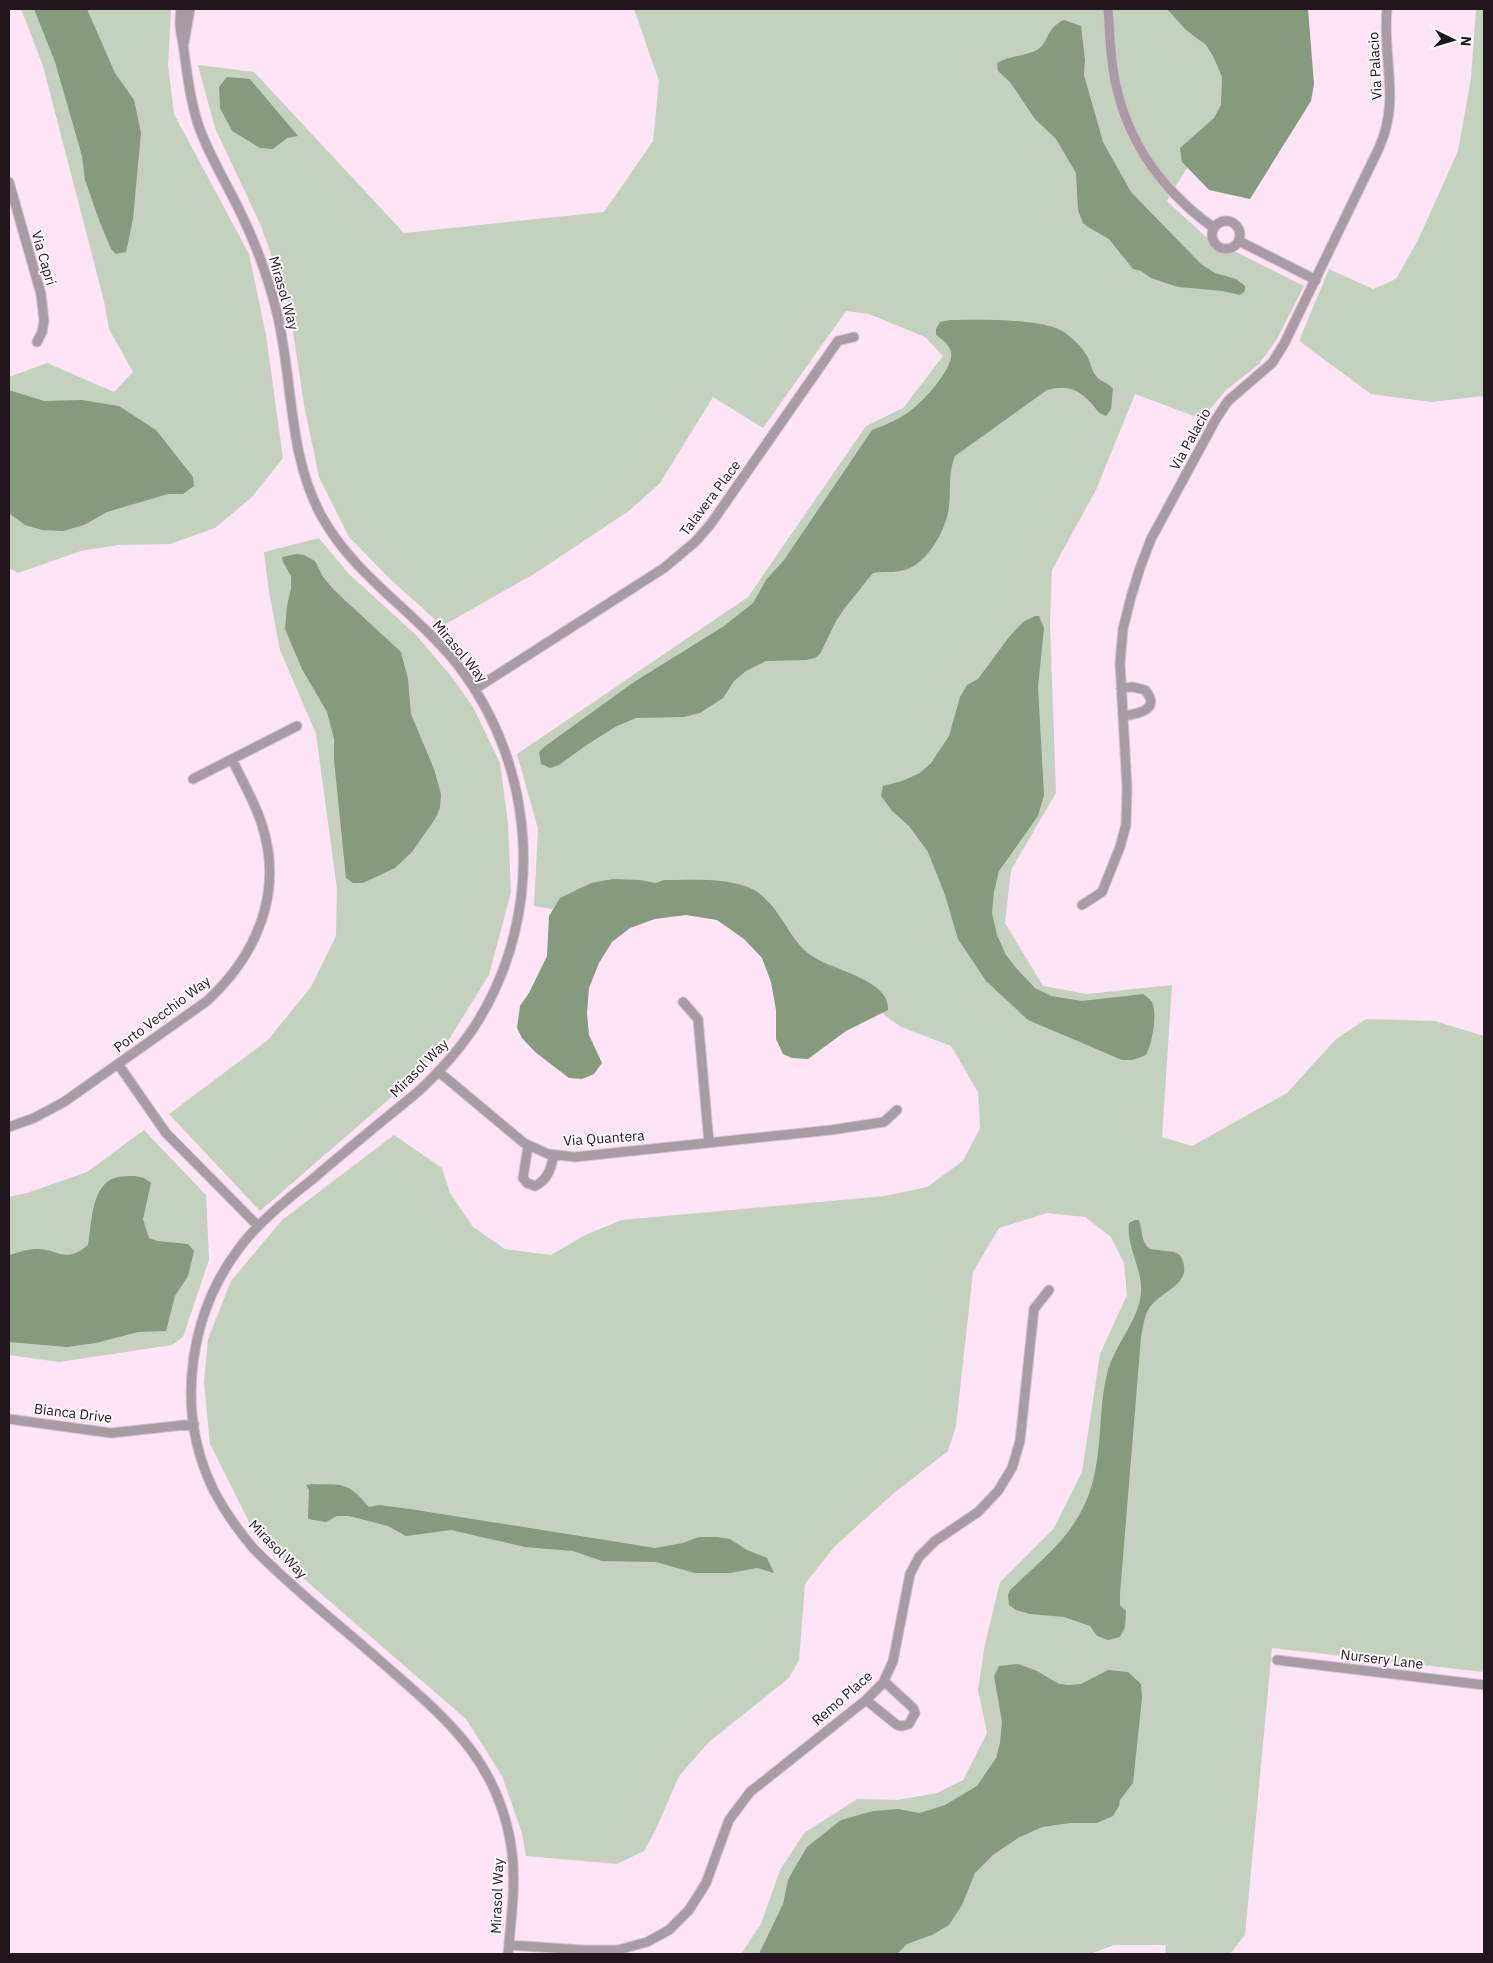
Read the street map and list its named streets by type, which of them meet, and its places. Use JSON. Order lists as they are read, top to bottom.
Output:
{
  "streets": {
    "street": [
      "Via Palacio",
      "Via Capri",
      "Mirasol Way",
      "Talavera Place",
      "Porto Vecchio Way",
      "Via Quantera",
      "Bianca Drive",
      "Nursery Lane",
      "Remo Place"
    ]
  },
  "crossings": [
    ["Mirasol Way", "Talavera Place"],
    ["Mirasol Way", "Via Quantera"],
    ["Mirasol Way", "Bianca Drive"],
    ["Mirasol Way", "Remo Place"]
  ],
  "north": "right"
}
